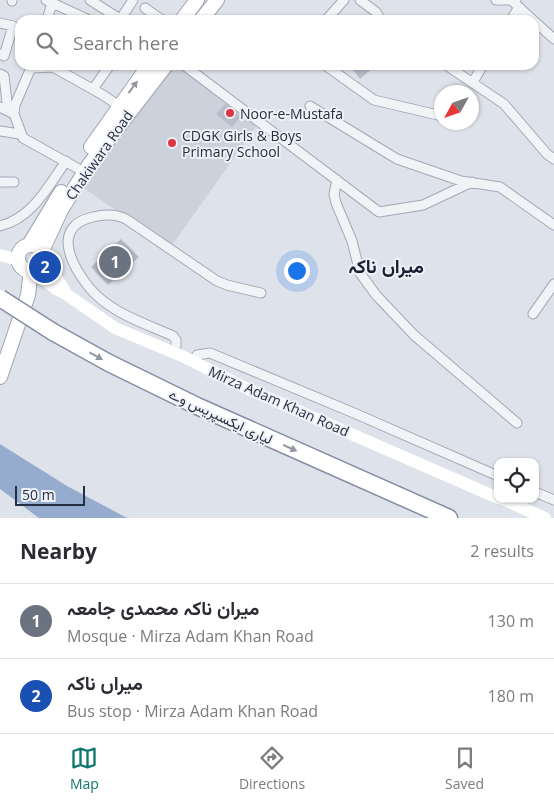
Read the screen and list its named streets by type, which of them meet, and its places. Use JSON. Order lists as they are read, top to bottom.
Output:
{
  "streets": {
    "highway": ["لیاری ایکسپریس وے"],
    "main road": ["Chakiwara Road", "Mirza Adam Khan Road"]
  },
  "crossings": [
    ["Chakiwara Road", "Mirza Adam Khan Road"]
  ],
  "one_way": ["لیاری ایکسپریس وے"],
  "districts": ["میراں ناکہ"],
  "places": ["Noor-e-Mustafa", "CDGK Girls & Boys Primary School"],
  "scale_bar": "50 m",
  "north": "bottom left",
  "page": {
    "search": "Search here",
    "pins": ["1", "2"],
    "scale": "50 m",
    "heading": ["Nearby", "2 results"],
    "list": [
      {
        "mark": "1",
        "name": "میران ناکہ محمدی جامعہ",
        "note": "Mosque · Mirza Adam Khan Road",
        "value": "130 m"
      },
      {
        "mark": "2",
        "name": "میراں ناکہ",
        "note": "Bus stop · Mirza Adam Khan Road",
        "value": "180 m"
      }
    ],
    "nav": ["Map", "Directions", "Saved"]
  }
}
